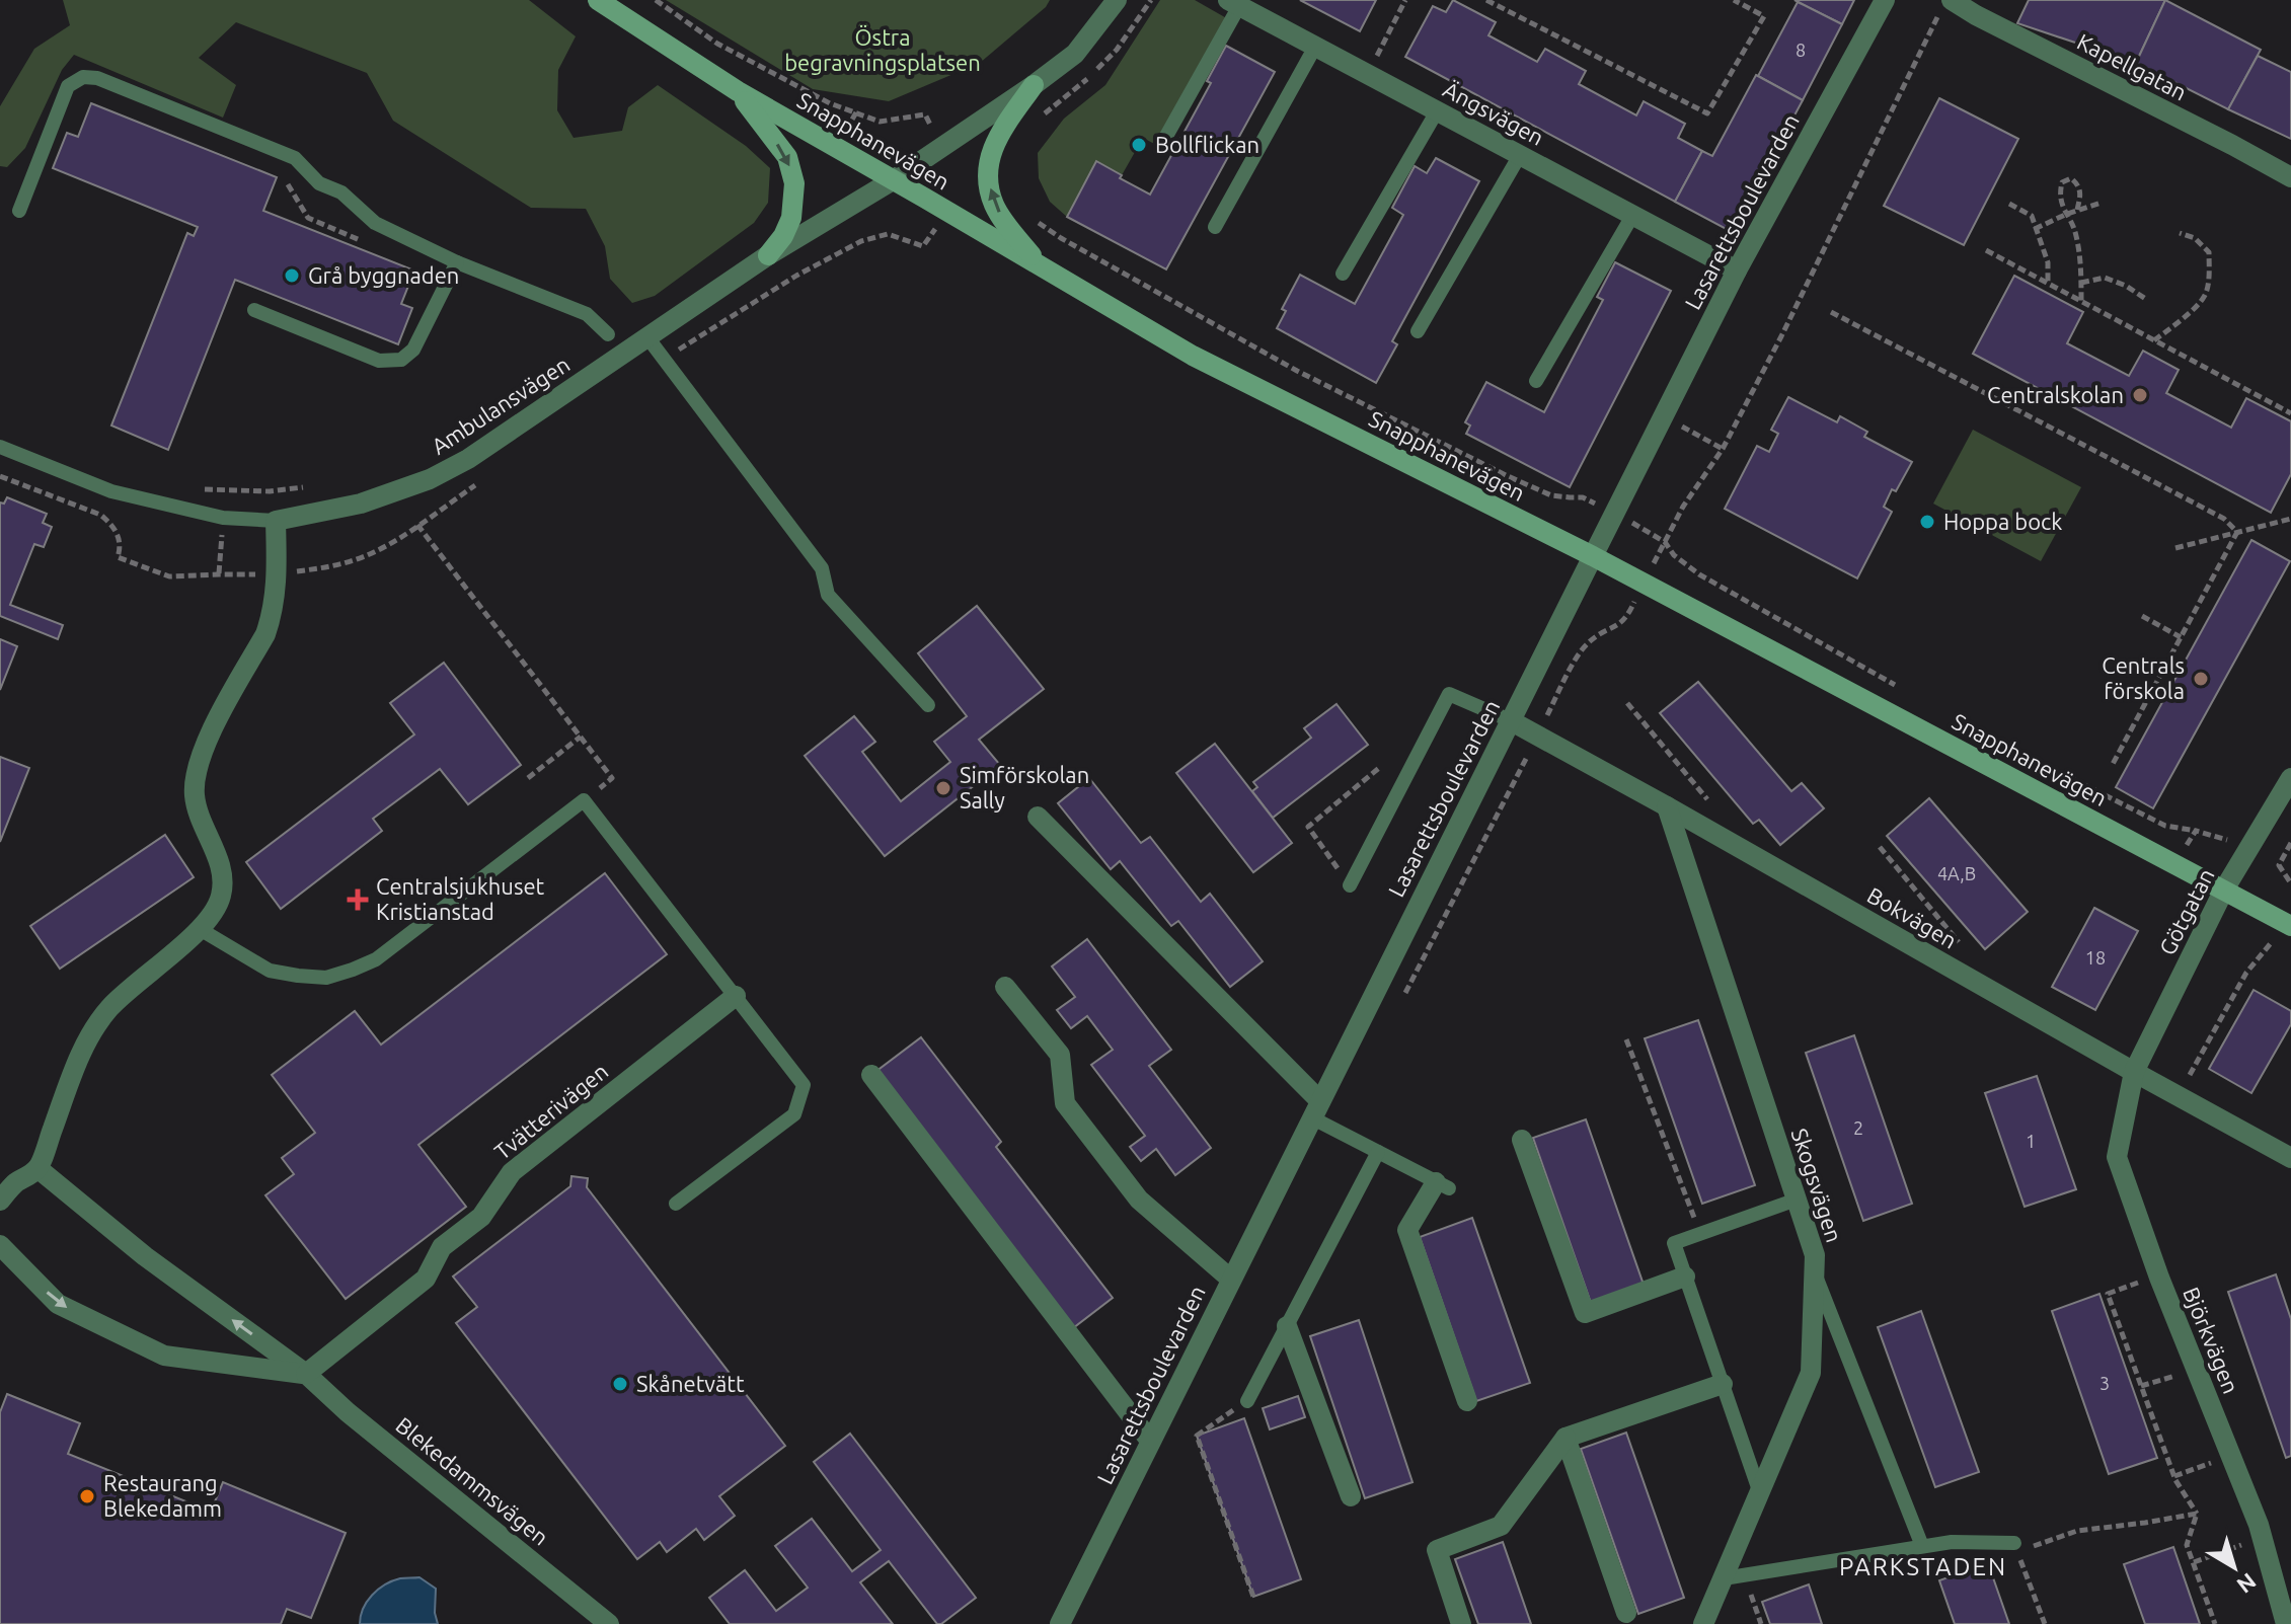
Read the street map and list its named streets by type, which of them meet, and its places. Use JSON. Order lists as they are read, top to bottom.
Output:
{
  "streets": {
    "main road": ["Snapphanevägen"],
    "street": [
      "Kapellgatan",
      "Ängsvägen",
      "Lasarettsboulevarden",
      "Ambulansvägen",
      "Götgatan",
      "Bokvägen",
      "Tvätterivägen",
      "Skogsvägen",
      "Björkvägen",
      "Blekedammsvägen"
    ]
  },
  "crossings": [
    ["Ängsvägen", "Lasarettsboulevarden"],
    ["Snapphanevägen", "Lasarettsboulevarden"],
    ["Snapphanevägen", "Ambulansvägen"],
    ["Snapphanevägen", "Götgatan"],
    ["Lasarettsboulevarden", "Bokvägen"],
    ["Götgatan", "Bokvägen"],
    ["Götgatan", "Björkvägen"],
    ["Bokvägen", "Skogsvägen"],
    ["Bokvägen", "Björkvägen"],
    ["Tvätterivägen", "Blekedammsvägen"]
  ],
  "districts": ["PARKSTADEN"],
  "parks": ["Östra begravningsplatsen"],
  "places": {
    "other": [
      "Bollflickan",
      "Grå byggnaden",
      "Centralskolan",
      "Hoppa bock",
      "Centrals förskola",
      "Simförskolan Sally",
      "Skånetvätt",
      "Restaurang Blekedamm"
    ],
    "health": ["Centralsjukhuset Kristianstad"]
  },
  "house_numbers": [
    "8",
    "4A,B",
    "18",
    "2",
    "1",
    "3"
  ],
  "north": "bottom right"
}
